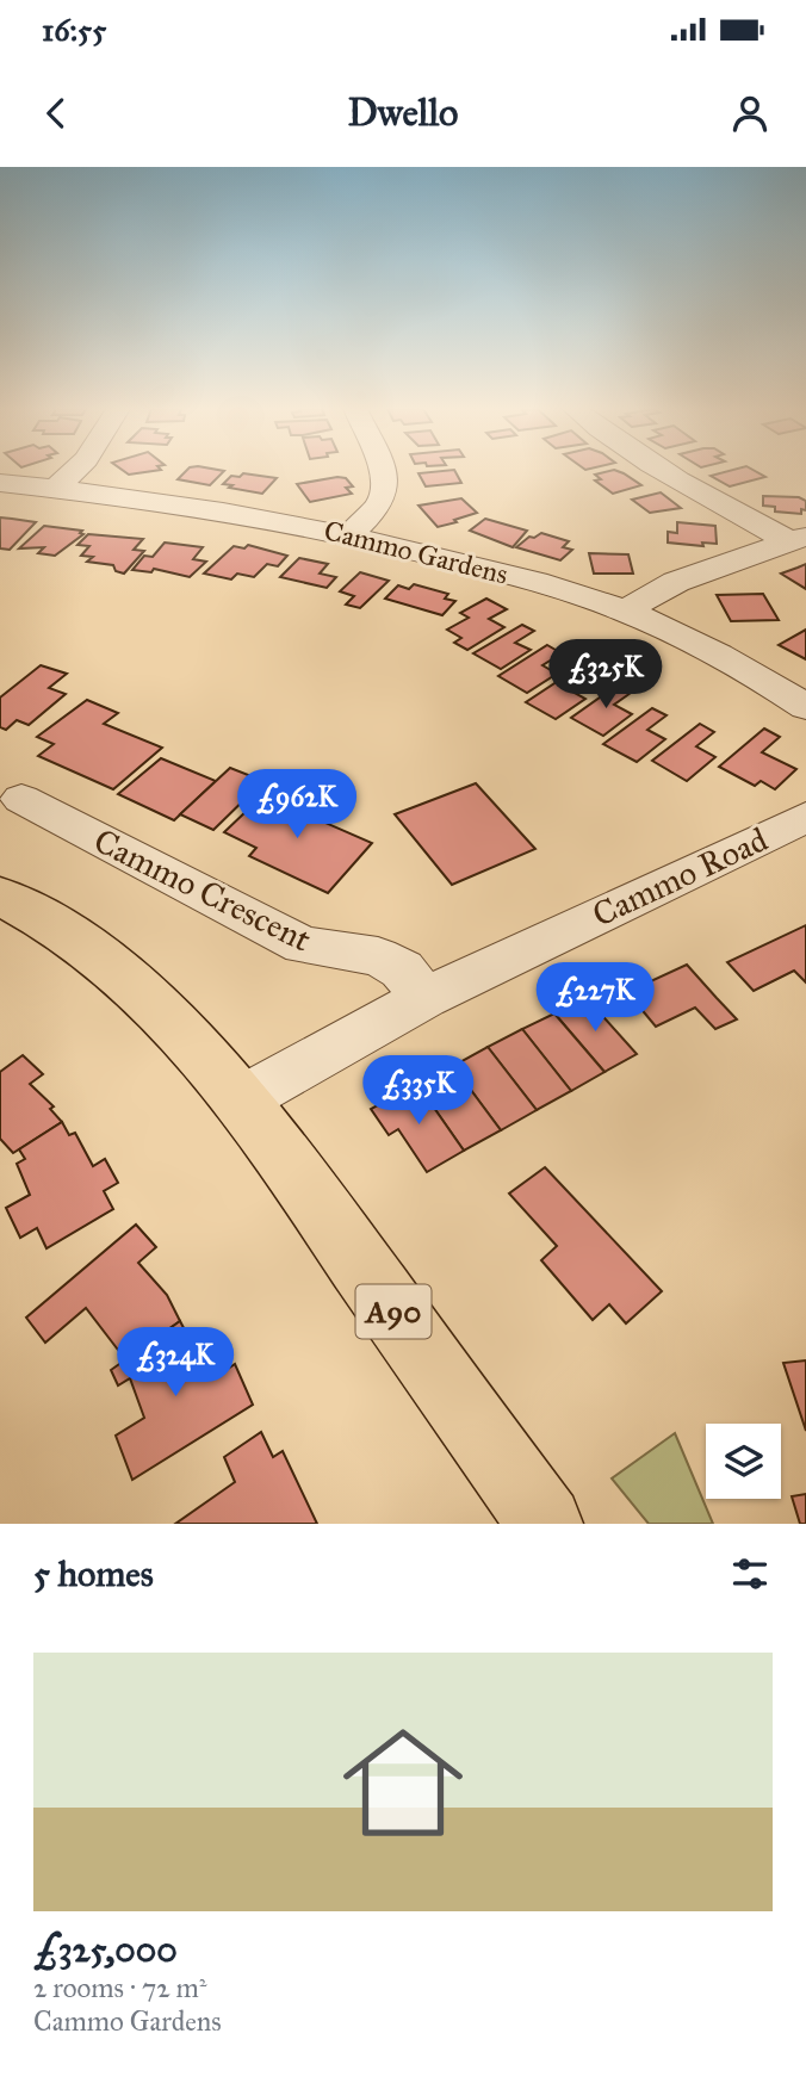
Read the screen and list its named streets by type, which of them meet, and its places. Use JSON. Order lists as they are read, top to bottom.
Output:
{
  "streets": {
    "main road": ["A90"],
    "street": ["Cammo Gardens", "Cammo Road", "Cammo Crescent"]
  },
  "crossings": [
    ["Cammo Road", "Cammo Crescent"],
    ["Cammo Road", "A90"]
  ],
  "page": {
    "status": "16:55",
    "header": "Dwello",
    "price": [
      "£325K",
      "£962K",
      "£227K",
      "£335K",
      "£324K"
    ],
    "heading": "5 homes",
    "list": [
      {
        "name": "£325,000",
        "note": "2 rooms · 72 m² · Cammo Gardens"
      }
    ]
  }
}
